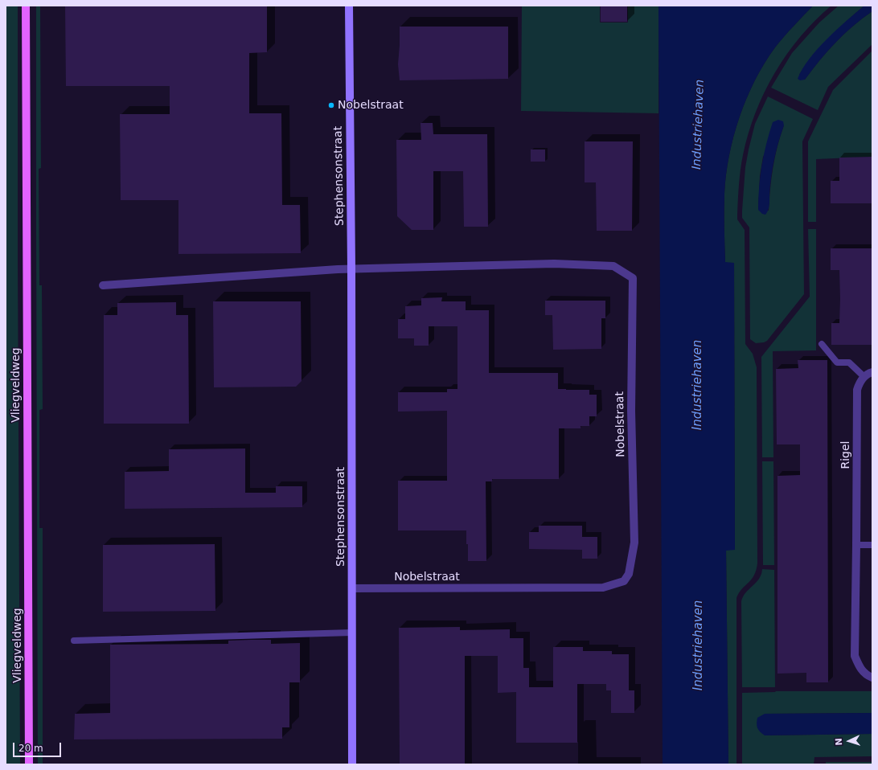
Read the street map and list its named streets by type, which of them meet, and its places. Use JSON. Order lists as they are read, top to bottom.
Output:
{
  "streets": {
    "main road": ["Vliegveldweg"],
    "street": ["Stephensonstraat", "Nobelstraat", "Rigel"]
  },
  "crossings": [
    ["Stephensonstraat", "Nobelstraat"]
  ],
  "water": ["Industriehaven"],
  "places": ["Nobelstraat"],
  "scale_bar": "20 m",
  "north": "left"
}
